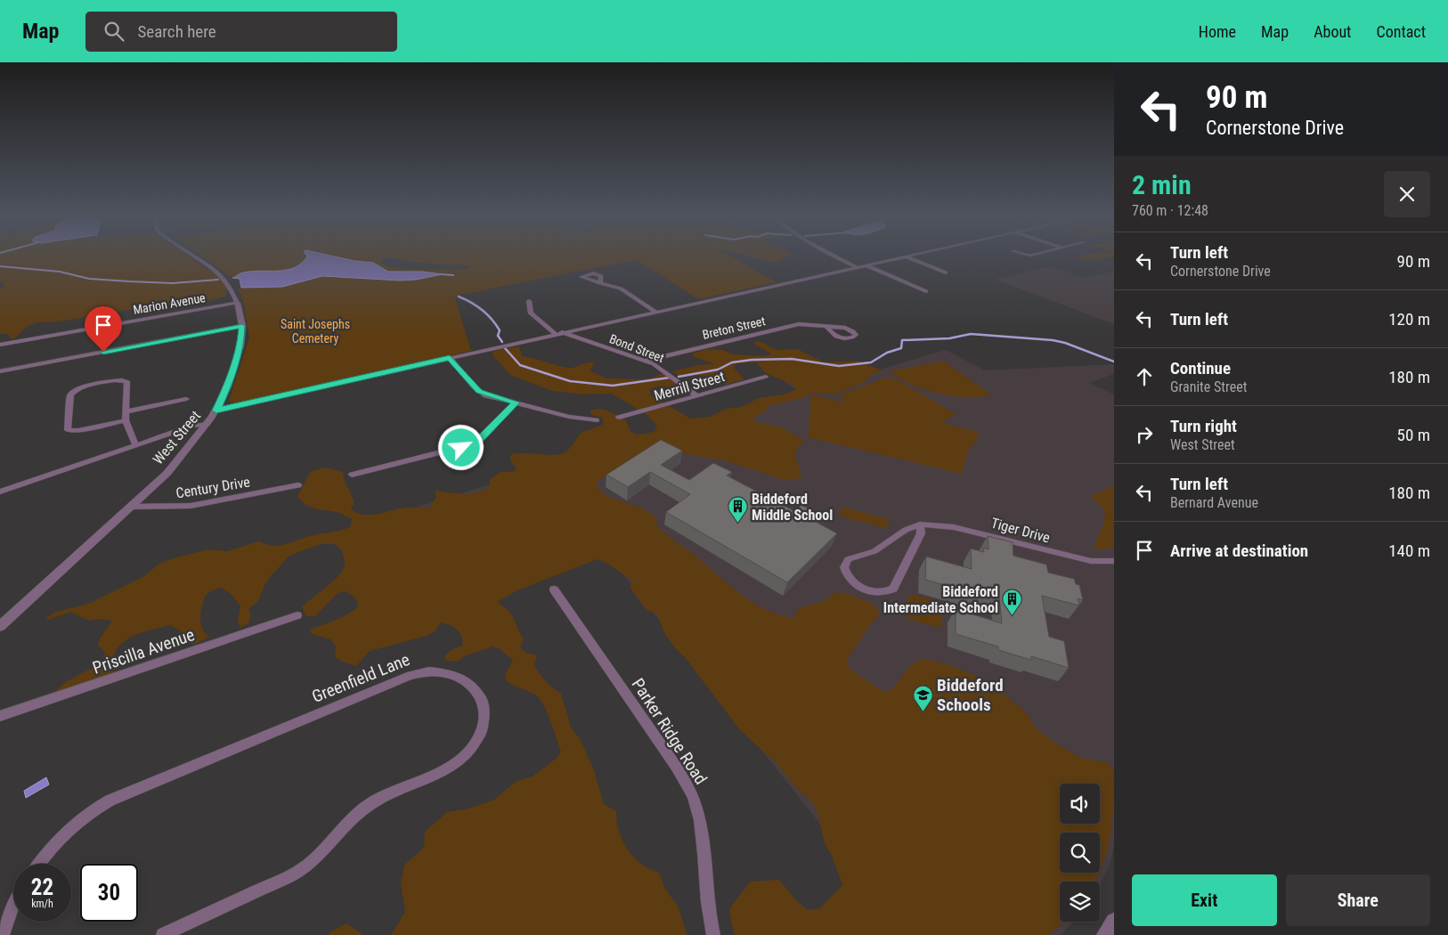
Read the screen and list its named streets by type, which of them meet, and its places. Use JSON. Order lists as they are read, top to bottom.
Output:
{
  "streets": {
    "street": [
      "Marion Avenue",
      "Breton Street",
      "Bond Street",
      "Merrill Street",
      "West Street",
      "Century Drive",
      "Tiger Drive",
      "Priscilla Avenue",
      "Greenfield Lane",
      "Parker Ridge Road"
    ]
  },
  "crossings": [
    ["Marion Avenue", "West Street"],
    ["Breton Street", "Bond Street"],
    ["Bond Street", "Merrill Street"],
    ["West Street", "Century Drive"]
  ],
  "parks": ["Saint Josephs Cemetery"],
  "places": {
    "building": ["Biddeford Middle School", "Biddeford Intermediate School"],
    "school or university": ["Biddeford Schools"]
  },
  "page": {
    "header": "Map",
    "search": "Search here",
    "nav": [
      "Home",
      "Map",
      "About",
      "Contact"
    ],
    "turn": ["90 m", "Cornerstone Drive"],
    "heading": ["2 min", "760 m · 12:48"],
    "list": [
      {
        "name": "Turn left",
        "note": "Cornerstone Drive",
        "value": "90 m"
      },
      {
        "name": "Turn left",
        "value": "120 m"
      },
      {
        "name": "Continue",
        "note": "Granite Street",
        "value": "180 m"
      },
      {
        "name": "Turn right",
        "note": "West Street",
        "value": "50 m"
      },
      {
        "name": "Turn left",
        "note": "Bernard Avenue",
        "value": "180 m"
      },
      {
        "name": "Arrive at destination",
        "value": "140 m"
      }
    ],
    "speed": "22 km/h",
    "limit": "30",
    "buttons": ["Exit", "Share"]
  }
}
